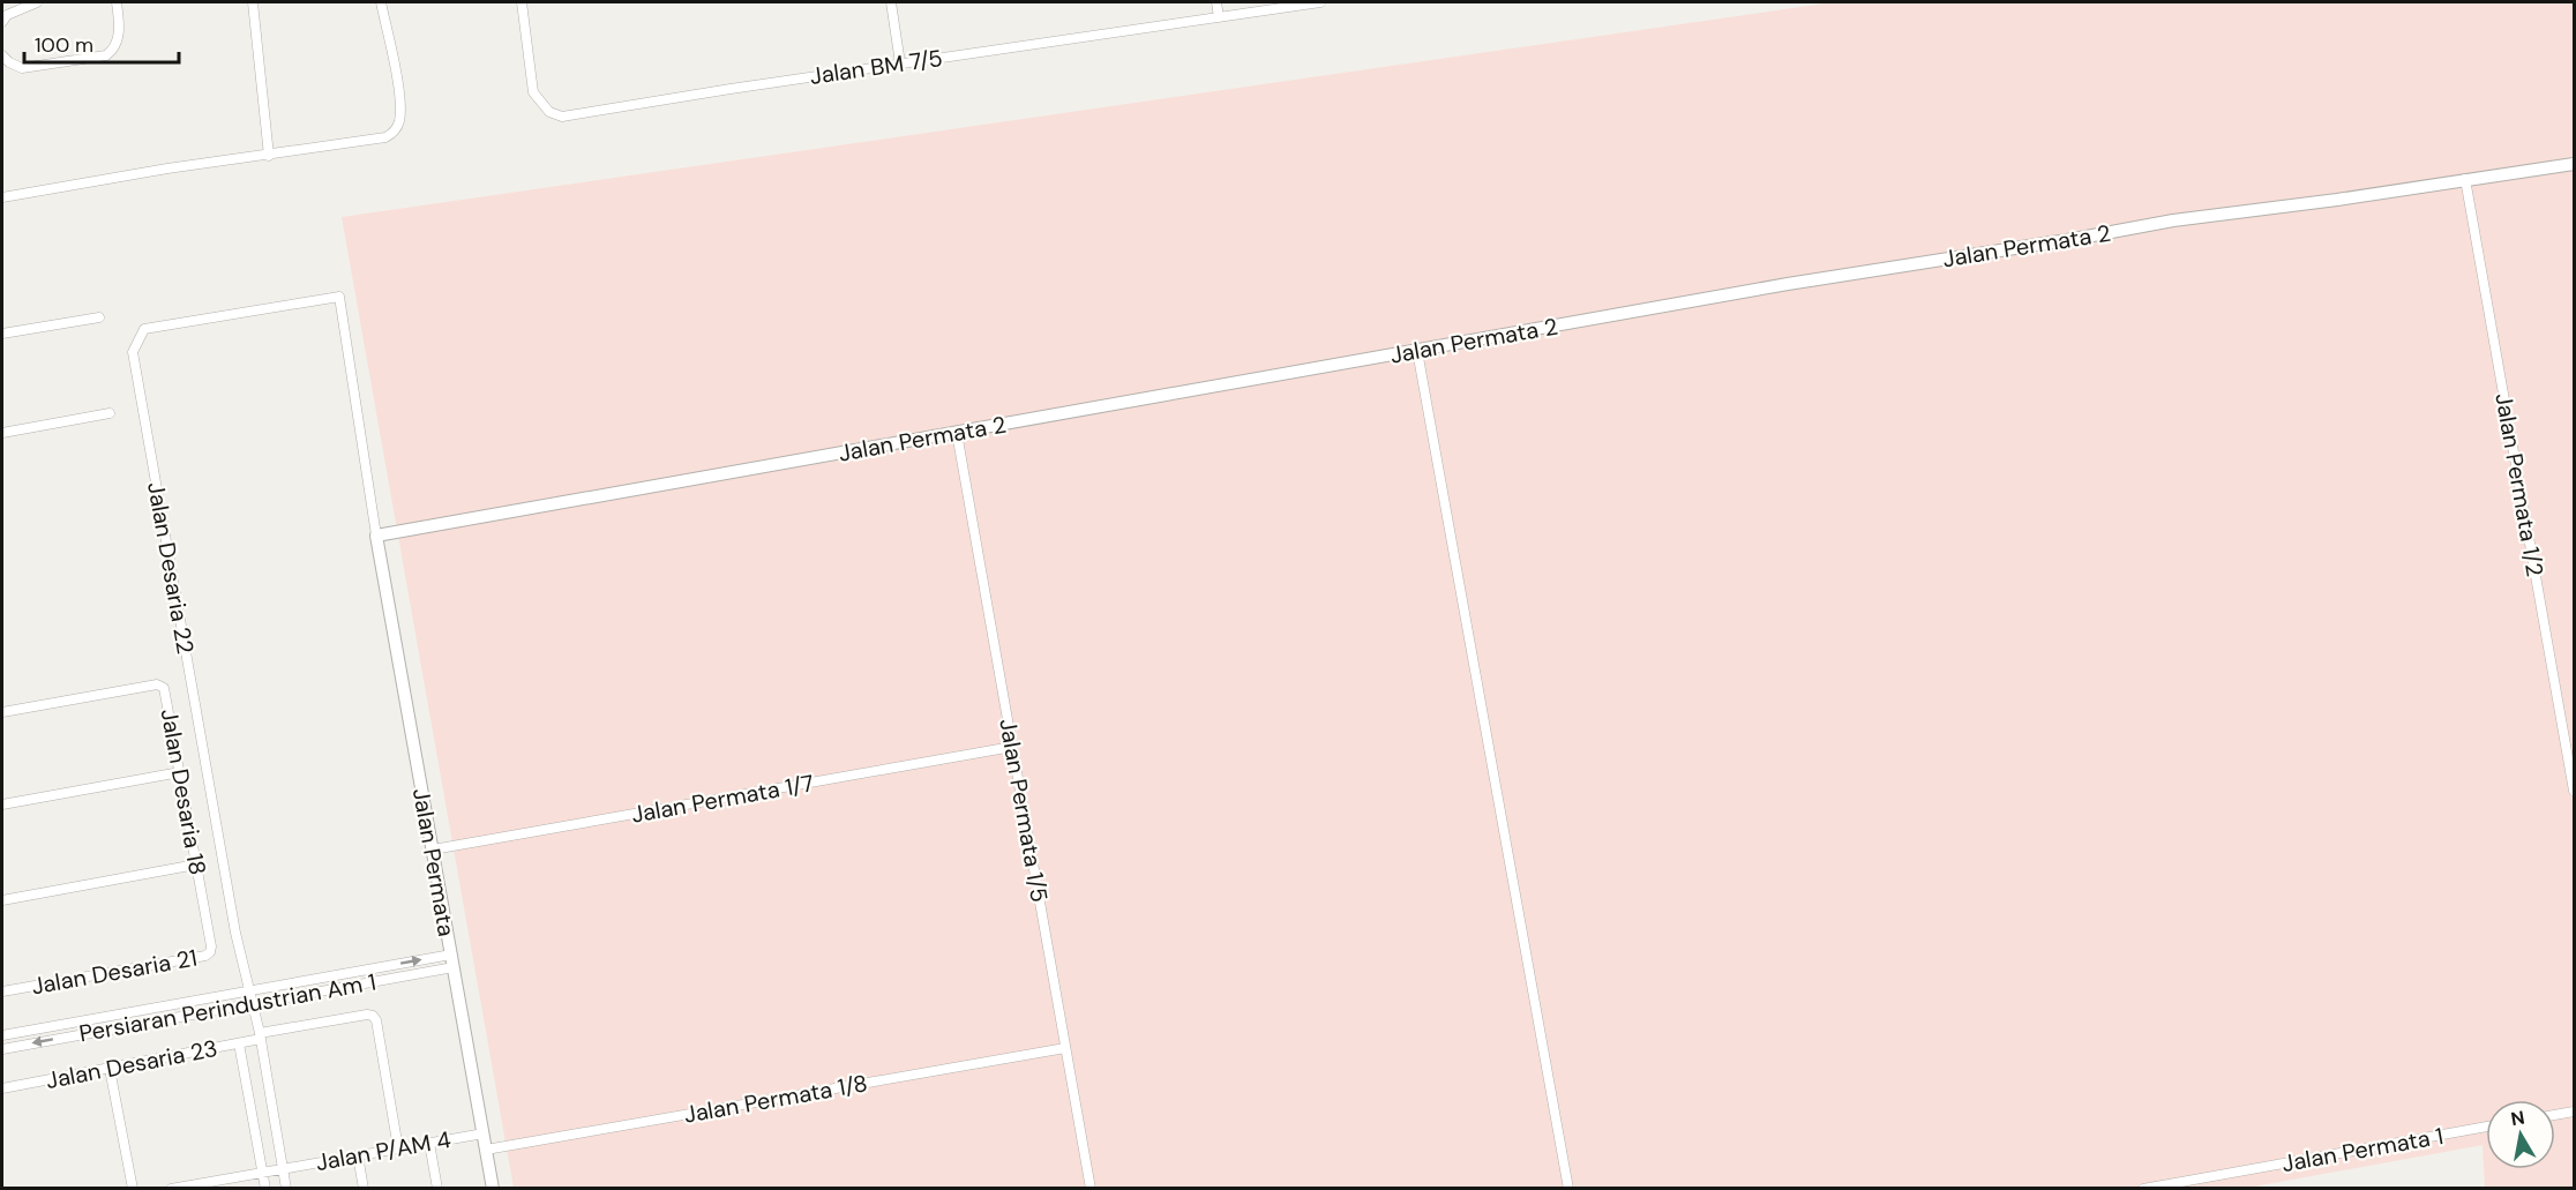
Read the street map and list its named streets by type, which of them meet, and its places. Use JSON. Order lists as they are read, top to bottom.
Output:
{
  "streets": {
    "street": [
      "Jalan BM 7/5",
      "Jalan Permata 2",
      "Jalan Permata 1/2",
      "Jalan Desaria 22",
      "Jalan Desaria 18",
      "Jalan Permata 1/7",
      "Jalan Permata 1/5",
      "Jalan Permata",
      "Jalan Desaria 21",
      "Persiaran Perindustrian Am 1",
      "Jalan Desaria 23",
      "Jalan Permata 1/8",
      "Jalan Permata 1",
      "Jalan P/AM 4"
    ]
  },
  "crossings": [
    ["Jalan Permata 2", "Jalan Permata 1/2"],
    ["Jalan Permata 2", "Jalan Desaria 22"],
    ["Jalan Permata 2", "Jalan Permata 1/5"],
    ["Jalan Permata 2", "Jalan Permata"],
    ["Jalan Desaria 22", "Jalan Permata"],
    ["Jalan Desaria 22", "Persiaran Perindustrian Am 1"],
    ["Jalan Desaria 22", "Jalan Desaria 23"],
    ["Jalan Desaria 22", "Jalan P/AM 4"],
    ["Jalan Desaria 18", "Jalan Desaria 21"],
    ["Jalan Permata 1/7", "Jalan Permata 1/5"],
    ["Jalan Permata 1/7", "Jalan Permata"],
    ["Jalan Permata 1/5", "Jalan Permata 1/8"],
    ["Jalan Permata", "Persiaran Perindustrian Am 1"],
    ["Jalan Permata", "Jalan Permata 1/8"],
    ["Jalan Permata", "Jalan P/AM 4"],
    ["Jalan Desaria 23", "Jalan P/AM 4"]
  ],
  "scale_bar": "100 m",
  "north": "top"
}
